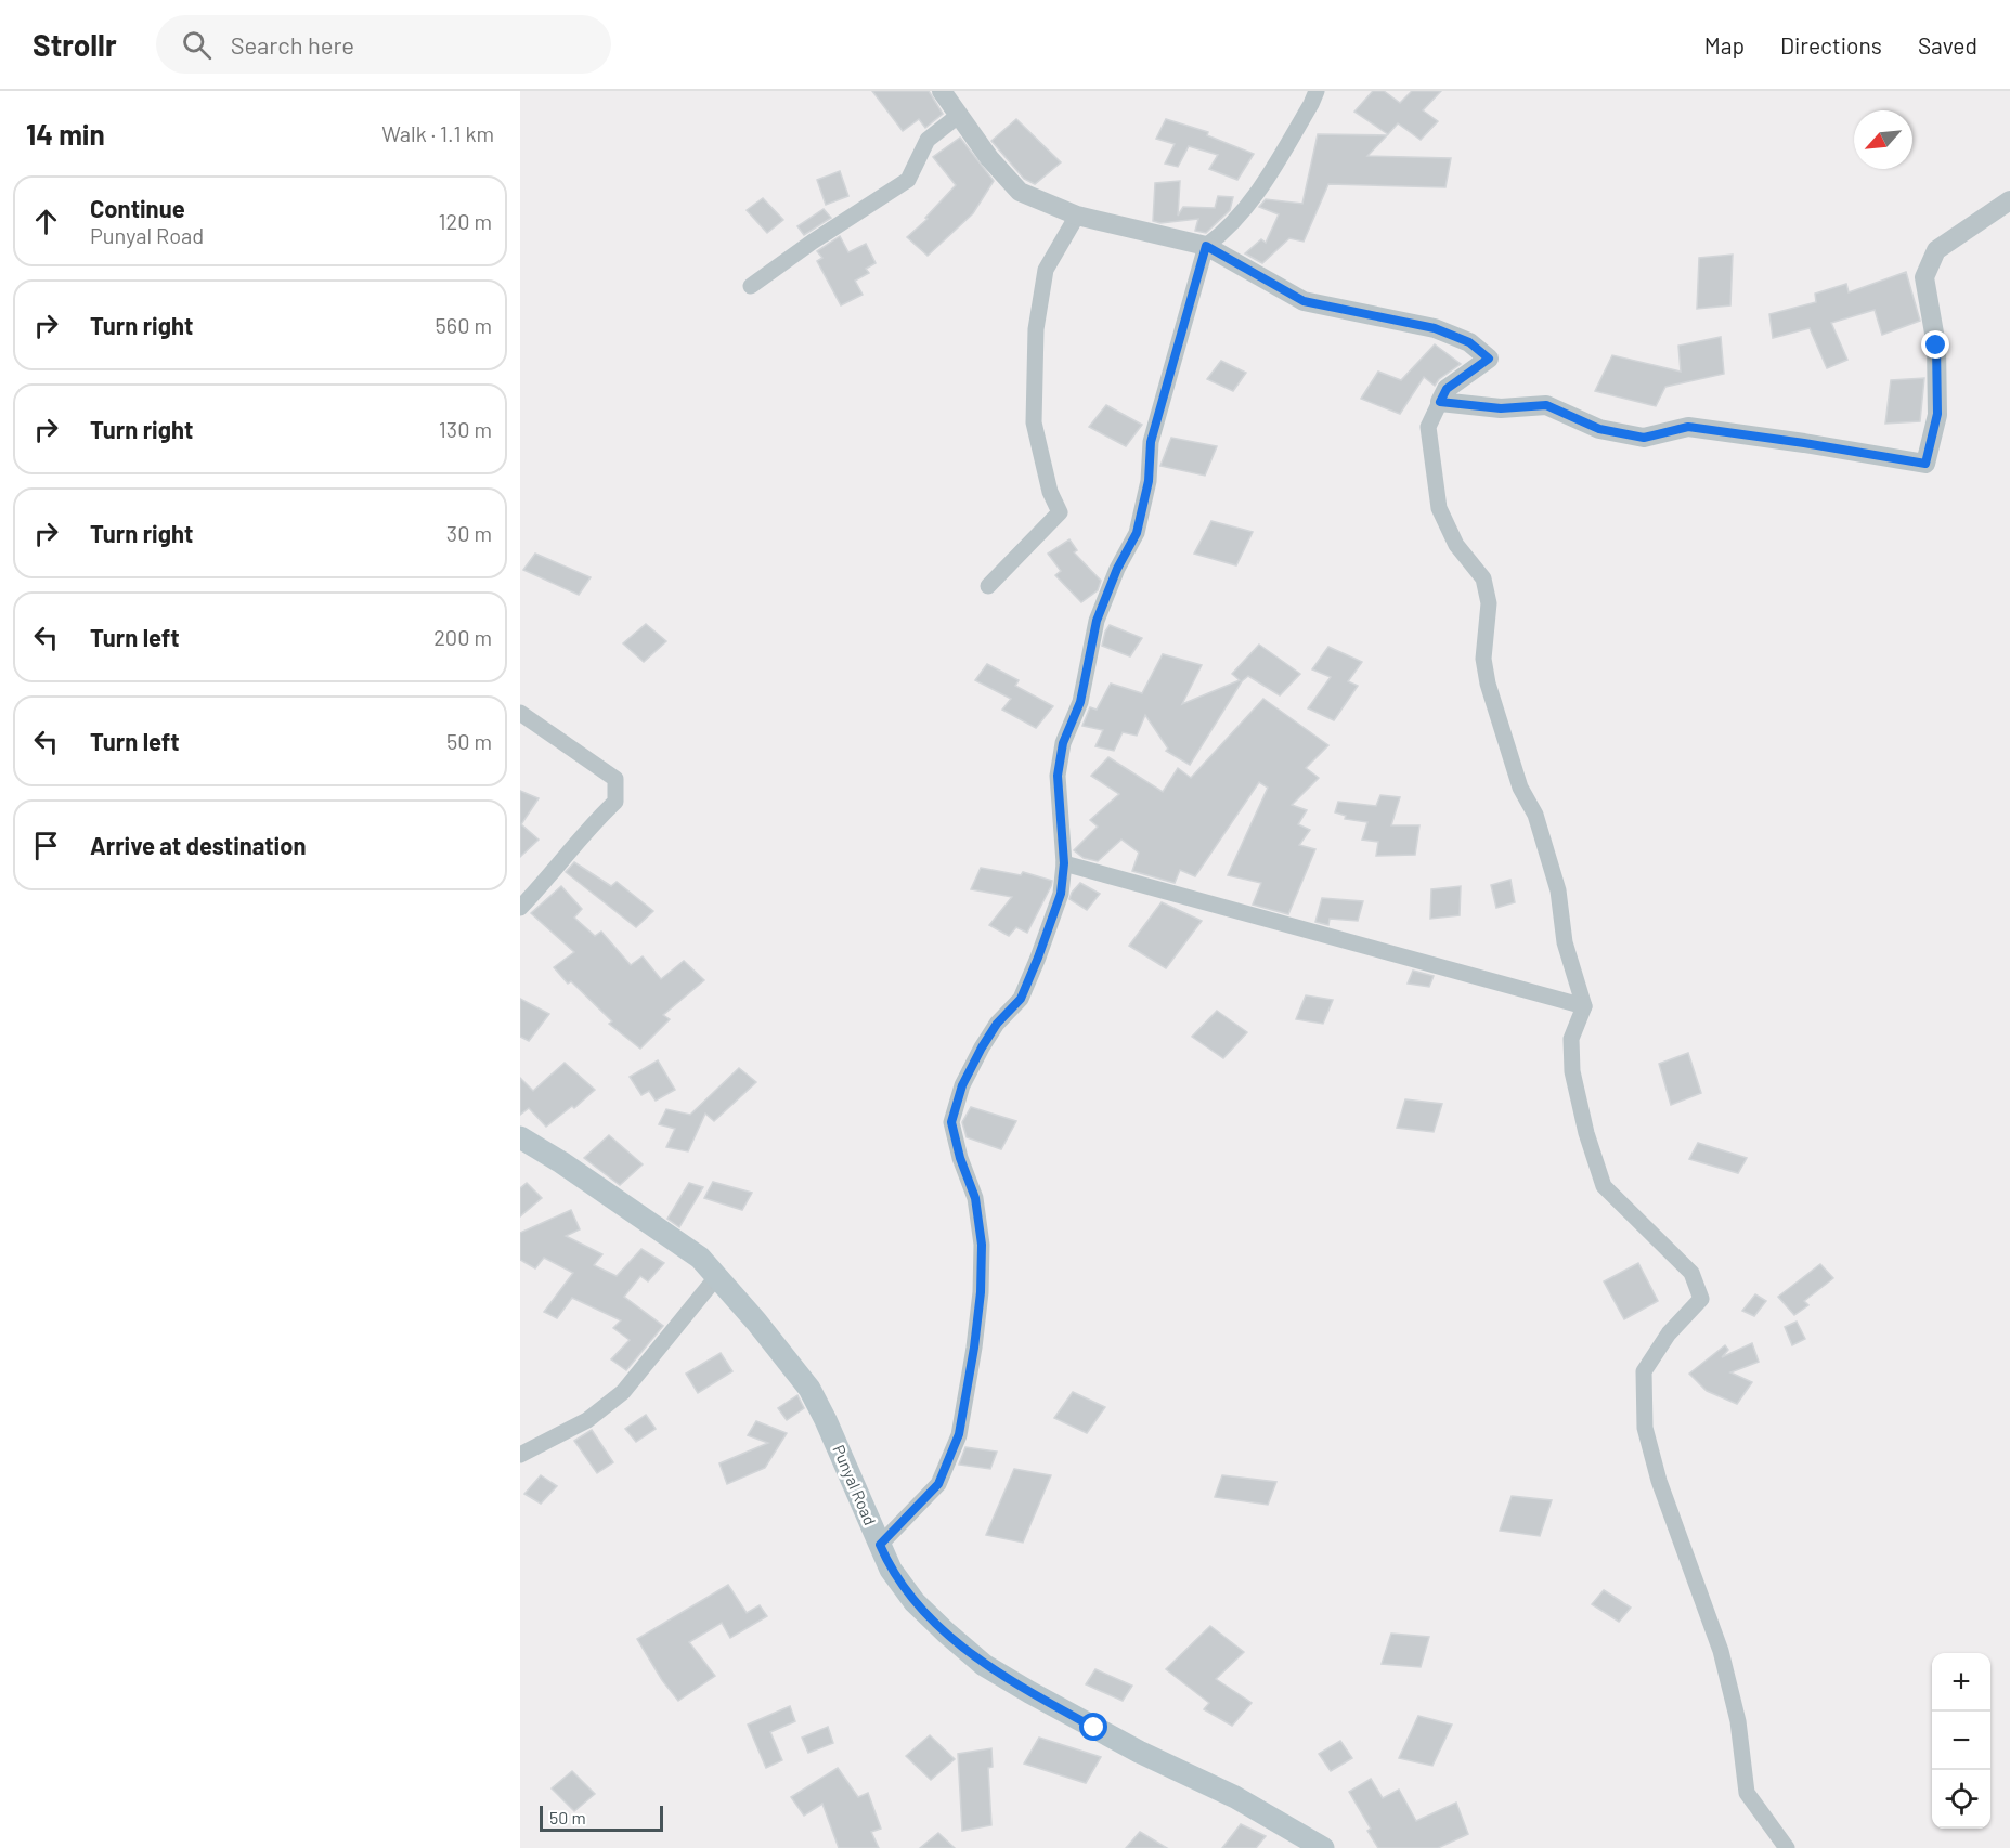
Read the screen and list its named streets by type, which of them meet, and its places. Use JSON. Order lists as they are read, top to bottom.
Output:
{
  "streets": {
    "main road": ["Punyal Road"]
  },
  "scale_bar": "50 m",
  "north": "bottom left",
  "page": {
    "header": "Strollr",
    "search": "Search here",
    "nav": ["Map", "Directions", "Saved"],
    "heading": ["14 min", "Walk · 1.1 km"],
    "list": [
      ["Continue", "Punyal Road", "120 m"],
      ["Turn right", "560 m"],
      ["Turn right", "130 m"],
      ["Turn right", "30 m"],
      ["Turn left", "200 m"],
      ["Turn left", "50 m"],
      "Arrive at destination"
    ],
    "map_buttons": ["+", "−"],
    "scale": "50 m"
  }
}
